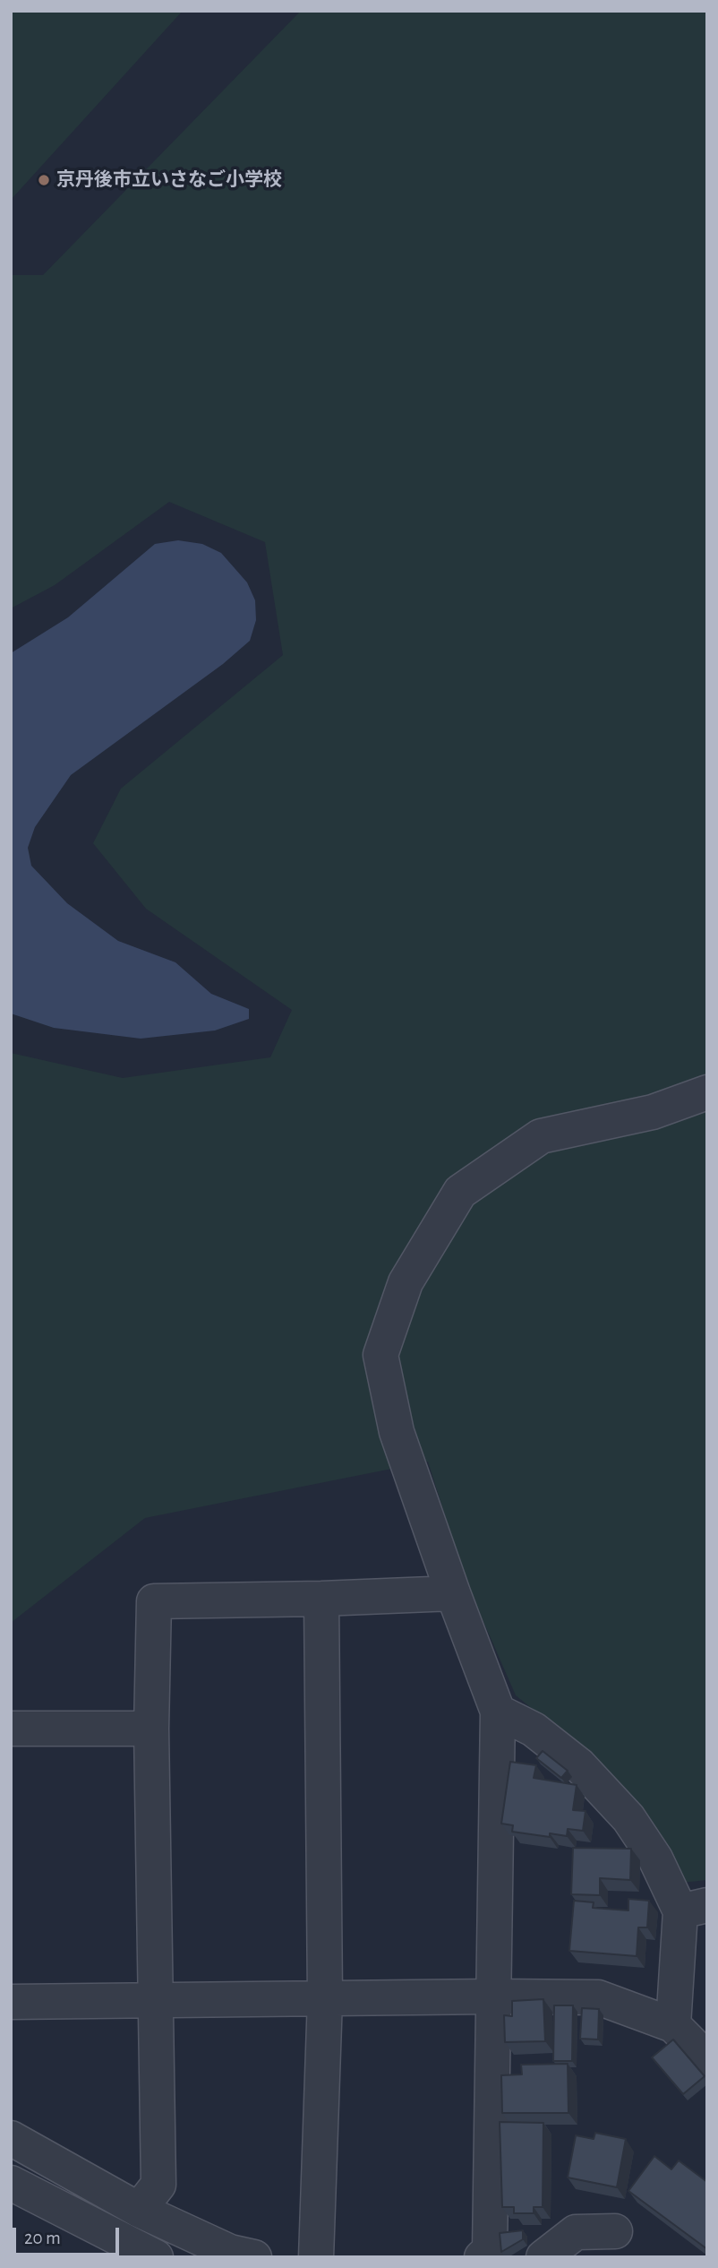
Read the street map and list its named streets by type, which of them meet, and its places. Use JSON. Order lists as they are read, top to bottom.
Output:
{
  "places": ["京丹後市立いさなご小学校"],
  "scale_bar": "20 m"
}
